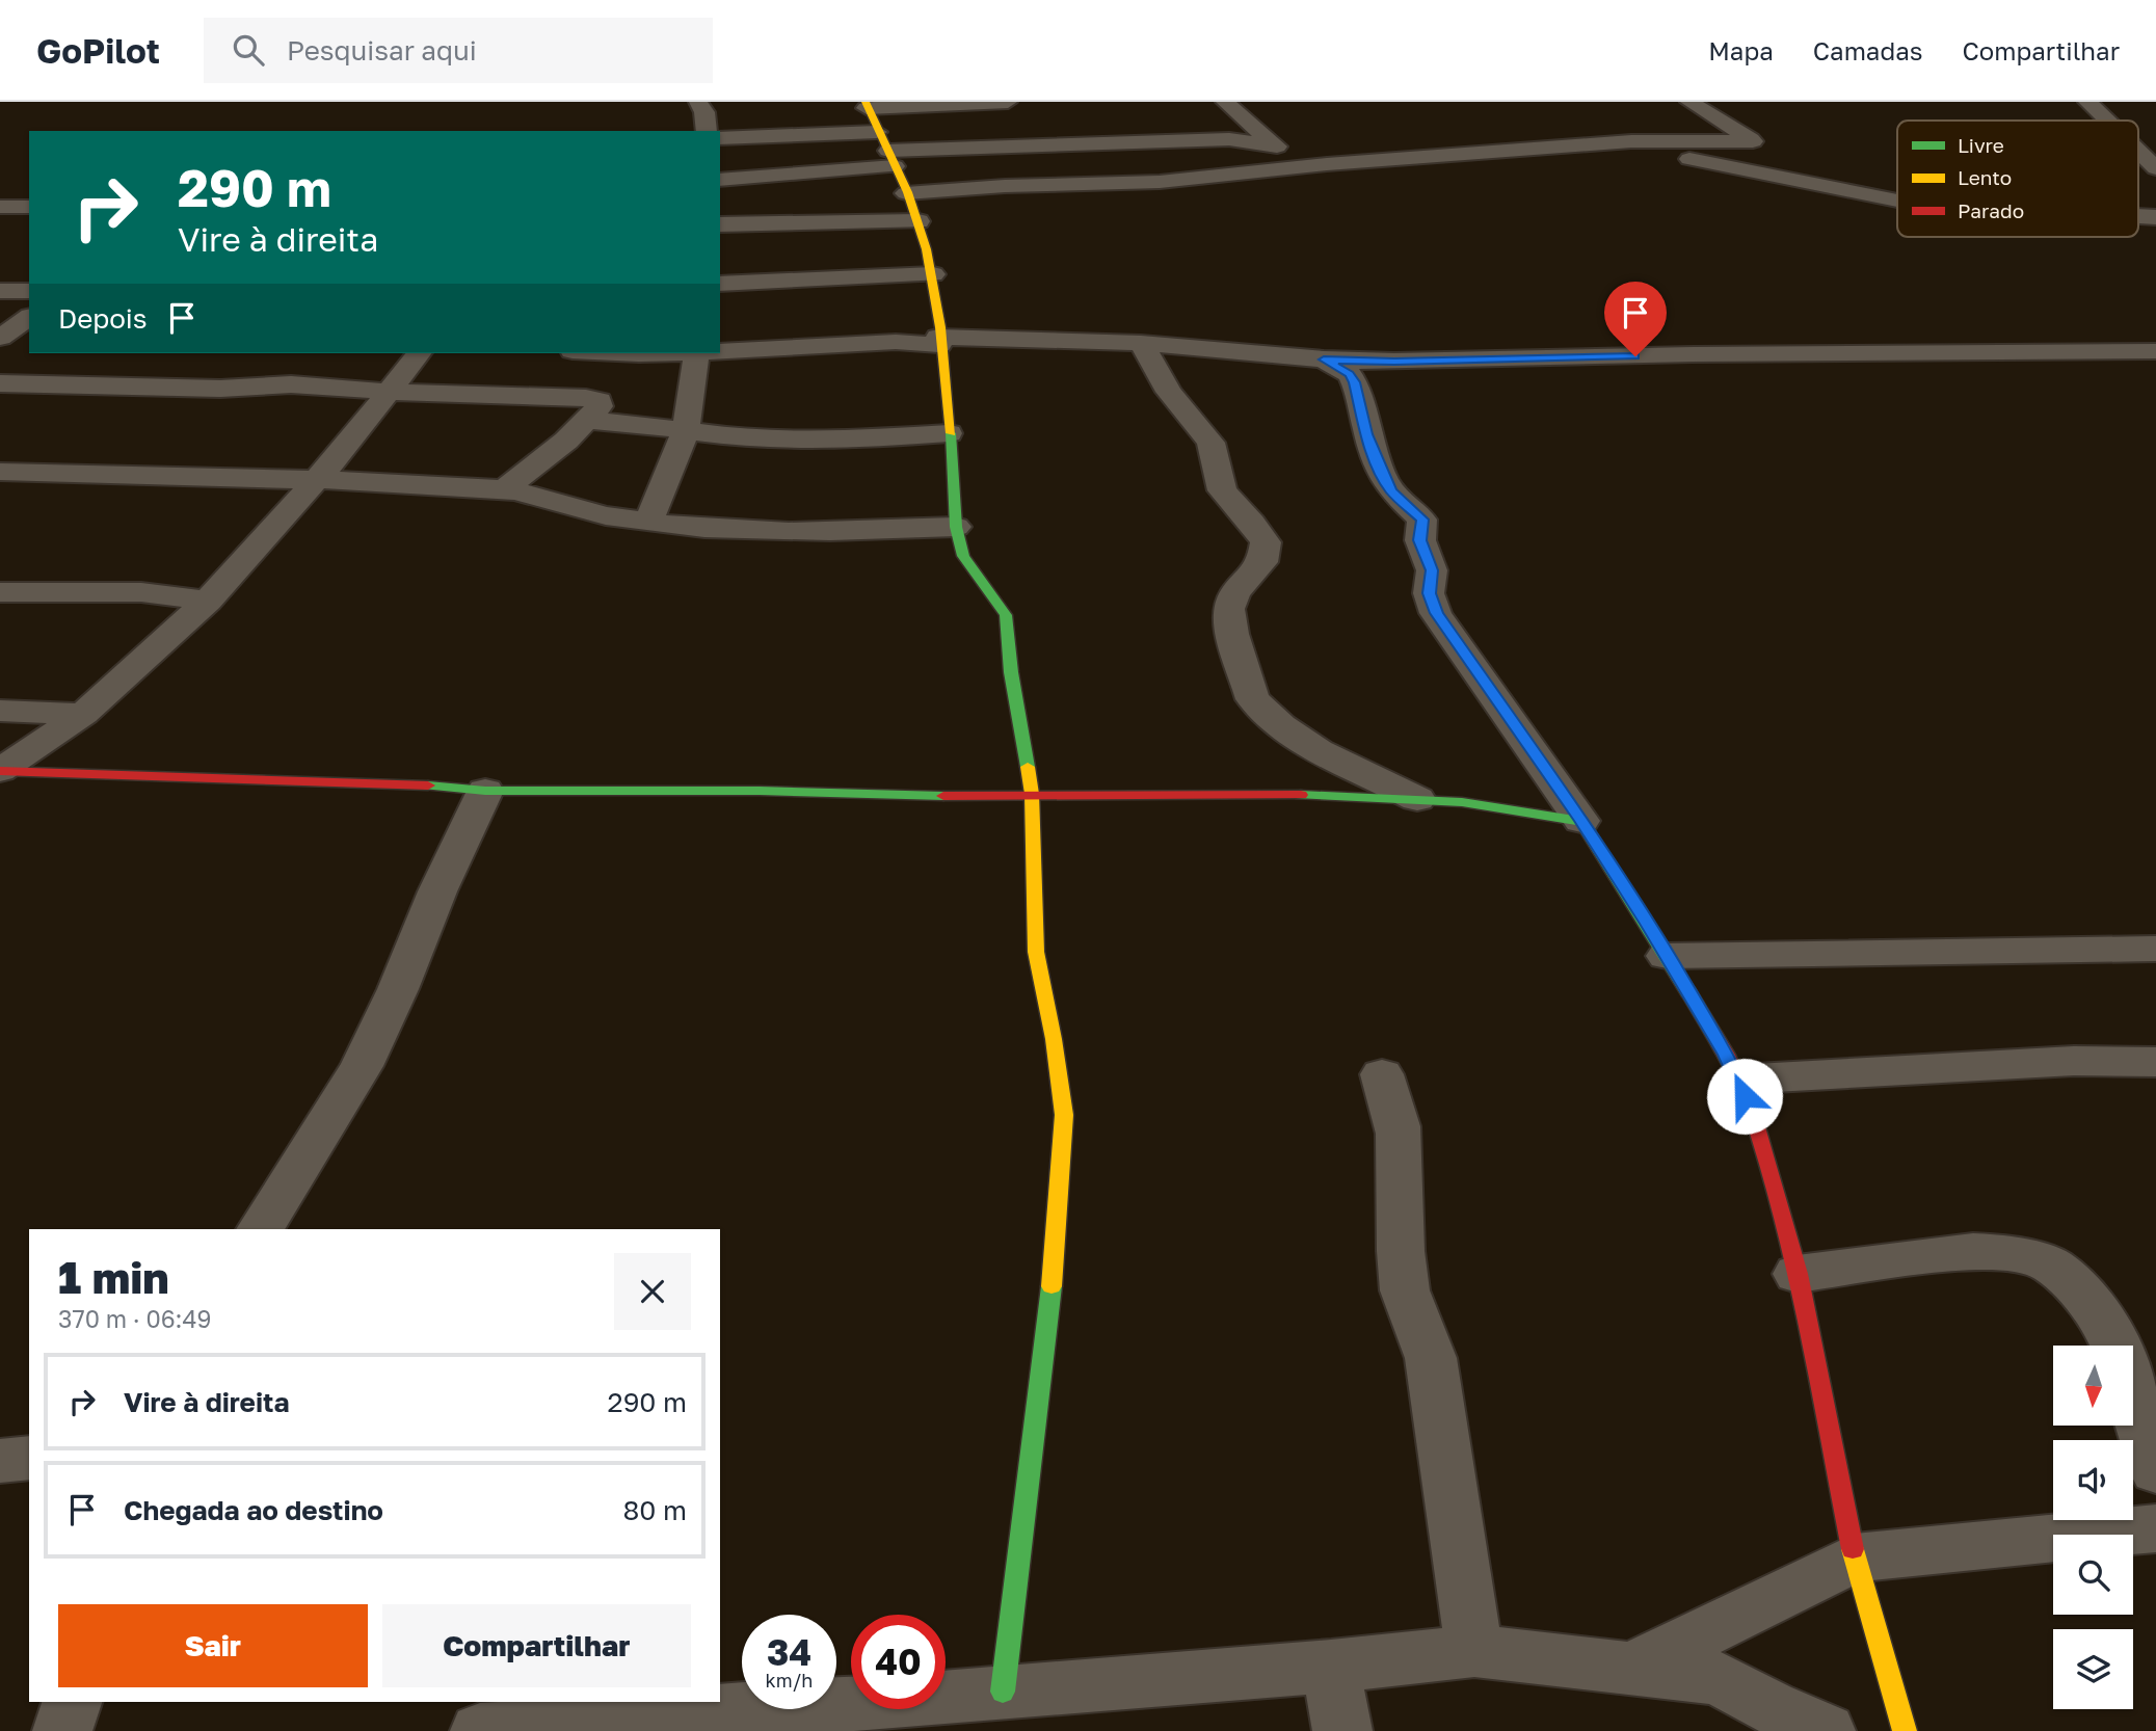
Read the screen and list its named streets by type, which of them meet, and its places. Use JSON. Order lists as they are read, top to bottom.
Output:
{
  "legend": ["Livre", "Lento", "Parado"],
  "north": "bottom",
  "page": {
    "header": "GoPilot",
    "search": "Pesquisar aqui",
    "nav": ["Mapa", "Camadas", "Compartilhar"],
    "turn": ["290 m", "Vire à direita"],
    "then": "Depois",
    "heading": ["1 min", "370 m · 06:49"],
    "list": [
      {
        "name": "Vire à direita",
        "value": "290 m"
      },
      {
        "name": "Chegada ao destino",
        "value": "80 m"
      }
    ],
    "buttons": ["Sair", "Compartilhar"],
    "speed": "34 km/h",
    "limit": "40"
  }
}
